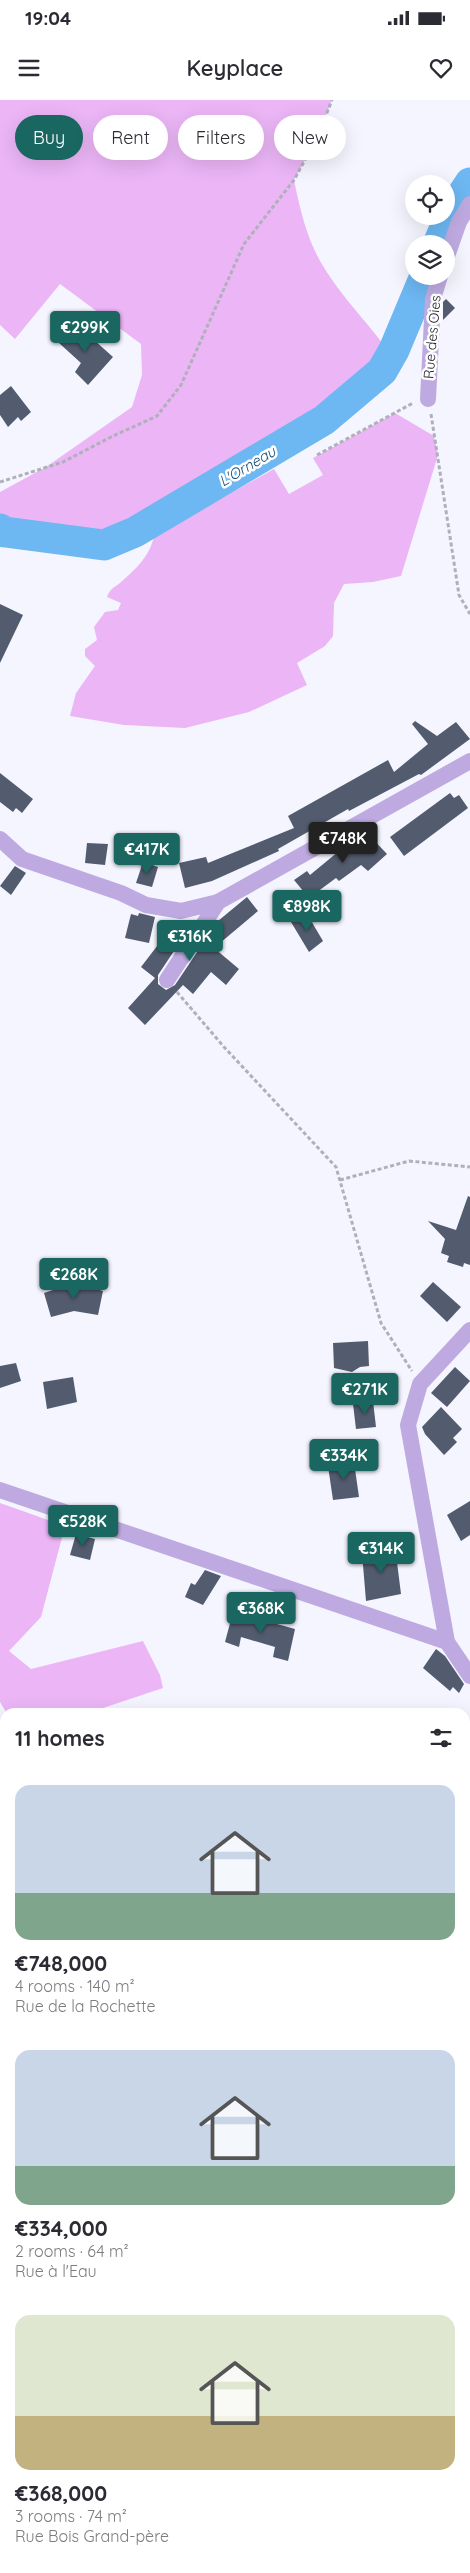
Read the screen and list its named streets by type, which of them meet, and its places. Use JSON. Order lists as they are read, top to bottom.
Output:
{
  "streets": {
    "street": ["Rue des Oies"]
  },
  "water": ["L'Orneau"],
  "page": {
    "status": "19:04",
    "header": "Keyplace",
    "chip": [
      "Buy",
      "Rent",
      "Filters",
      "New"
    ],
    "price": [
      "€299K",
      "€748K",
      "€417K",
      "€898K",
      "€316K",
      "€268K",
      "€271K",
      "€334K",
      "€528K",
      "€314K",
      "€368K"
    ],
    "heading": "11 homes",
    "list": [
      {
        "name": "€748,000",
        "note": "4 rooms · 140 m² · Rue de la Rochette"
      },
      {
        "name": "€334,000",
        "note": "2 rooms · 64 m² · Rue à l'Eau"
      },
      {
        "name": "€368,000",
        "note": "3 rooms · 74 m² · Rue Bois Grand-père"
      }
    ]
  }
}
